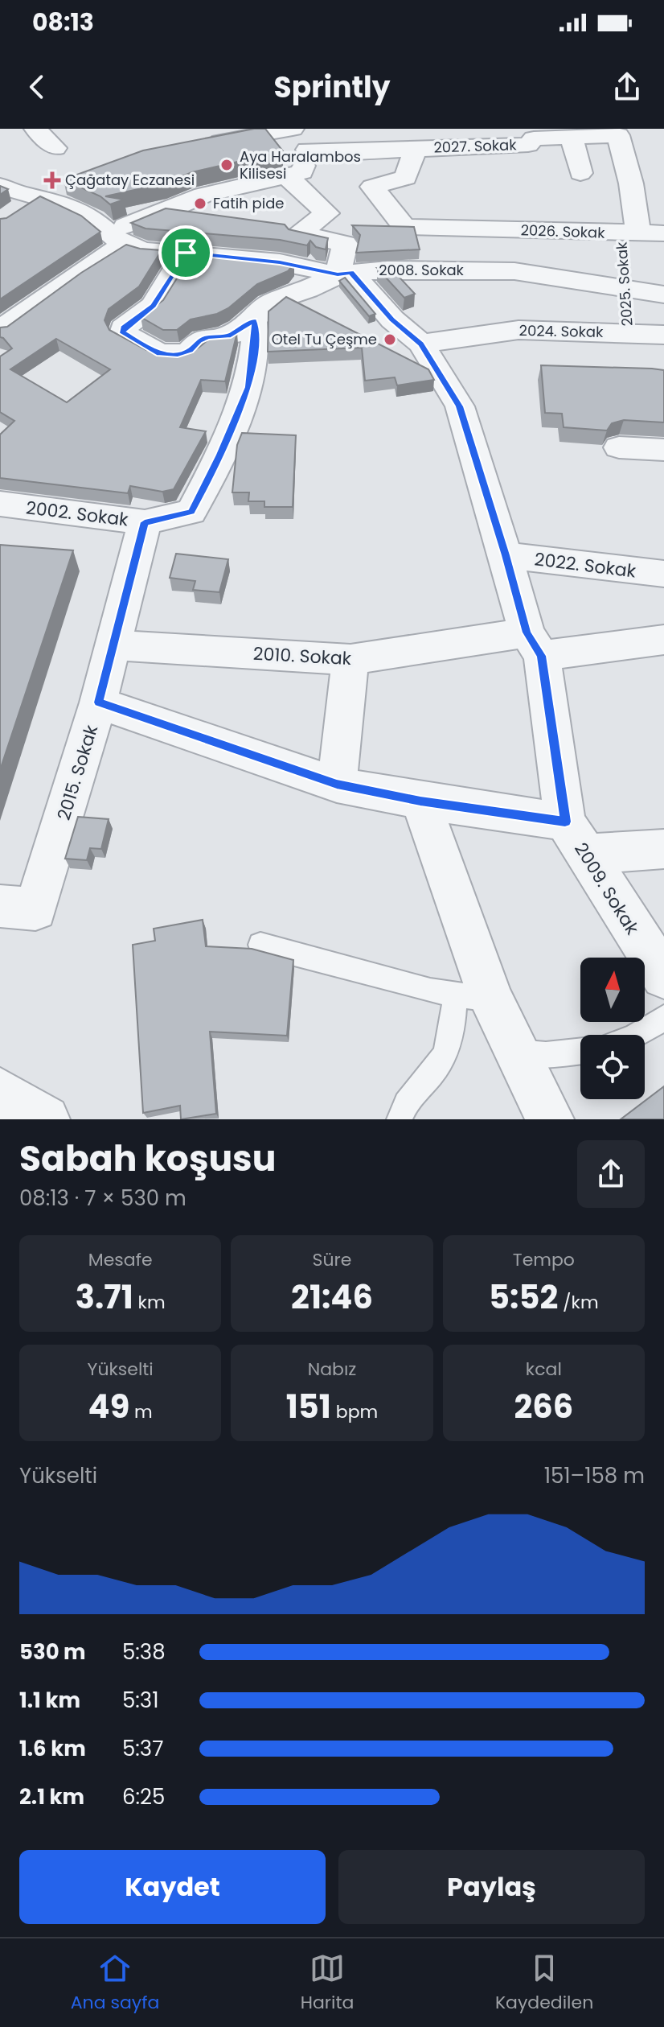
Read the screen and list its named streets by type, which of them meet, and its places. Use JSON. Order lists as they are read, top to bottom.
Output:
{
  "streets": {
    "street": [
      "2027. Sokak",
      "2026. Sokak",
      "2008. Sokak",
      "2025. Sokak",
      "2024. Sokak",
      "2002. Sokak",
      "2022. Sokak",
      "2010. Sokak",
      "2015. Sokak",
      "2009. Sokak"
    ]
  },
  "crossings": [
    ["2027. Sokak", "2026. Sokak"],
    ["2027. Sokak", "2008. Sokak"],
    ["2027. Sokak", "2025. Sokak"],
    ["2026. Sokak", "2008. Sokak"],
    ["2026. Sokak", "2025. Sokak"],
    ["2008. Sokak", "2025. Sokak"],
    ["2008. Sokak", "2009. Sokak"],
    ["2025. Sokak", "2024. Sokak"],
    ["2024. Sokak", "2009. Sokak"],
    ["2002. Sokak", "2015. Sokak"],
    ["2022. Sokak", "2009. Sokak"],
    ["2010. Sokak", "2015. Sokak"],
    ["2010. Sokak", "2009. Sokak"]
  ],
  "places": {
    "other": ["Aya Haralambos Kilisesi", "Fatih pide", "Otel Tu Çeşme"],
    "health": ["Çağatay Eczanesi"]
  },
  "north": "top",
  "page": {
    "status": "08:13",
    "header": "Sprintly",
    "heading": ["Sabah koşusu", "08:13 · 7 × 530 m"],
    "stats": [
      ["Mesafe", "3.71 km"],
      ["Süre", "21:46"],
      ["Tempo", "5:52 /km"],
      ["Yükselti", "49 m"],
      ["Nabız", "151 bpm"],
      ["kcal", "266"]
    ],
    "chart": ["Yükselti", "151–158 m"],
    "list": [
      {
        "name": "530 m",
        "note": "5:38"
      },
      {
        "name": "1.1 km",
        "note": "5:31"
      },
      {
        "name": "1.6 km",
        "note": "5:37"
      },
      {
        "name": "2.1 km",
        "note": "6:25"
      }
    ],
    "buttons": ["Kaydet", "Paylaş"],
    "tabs": ["Ana sayfa", "Harita", "Kaydedilen"]
  }
}
